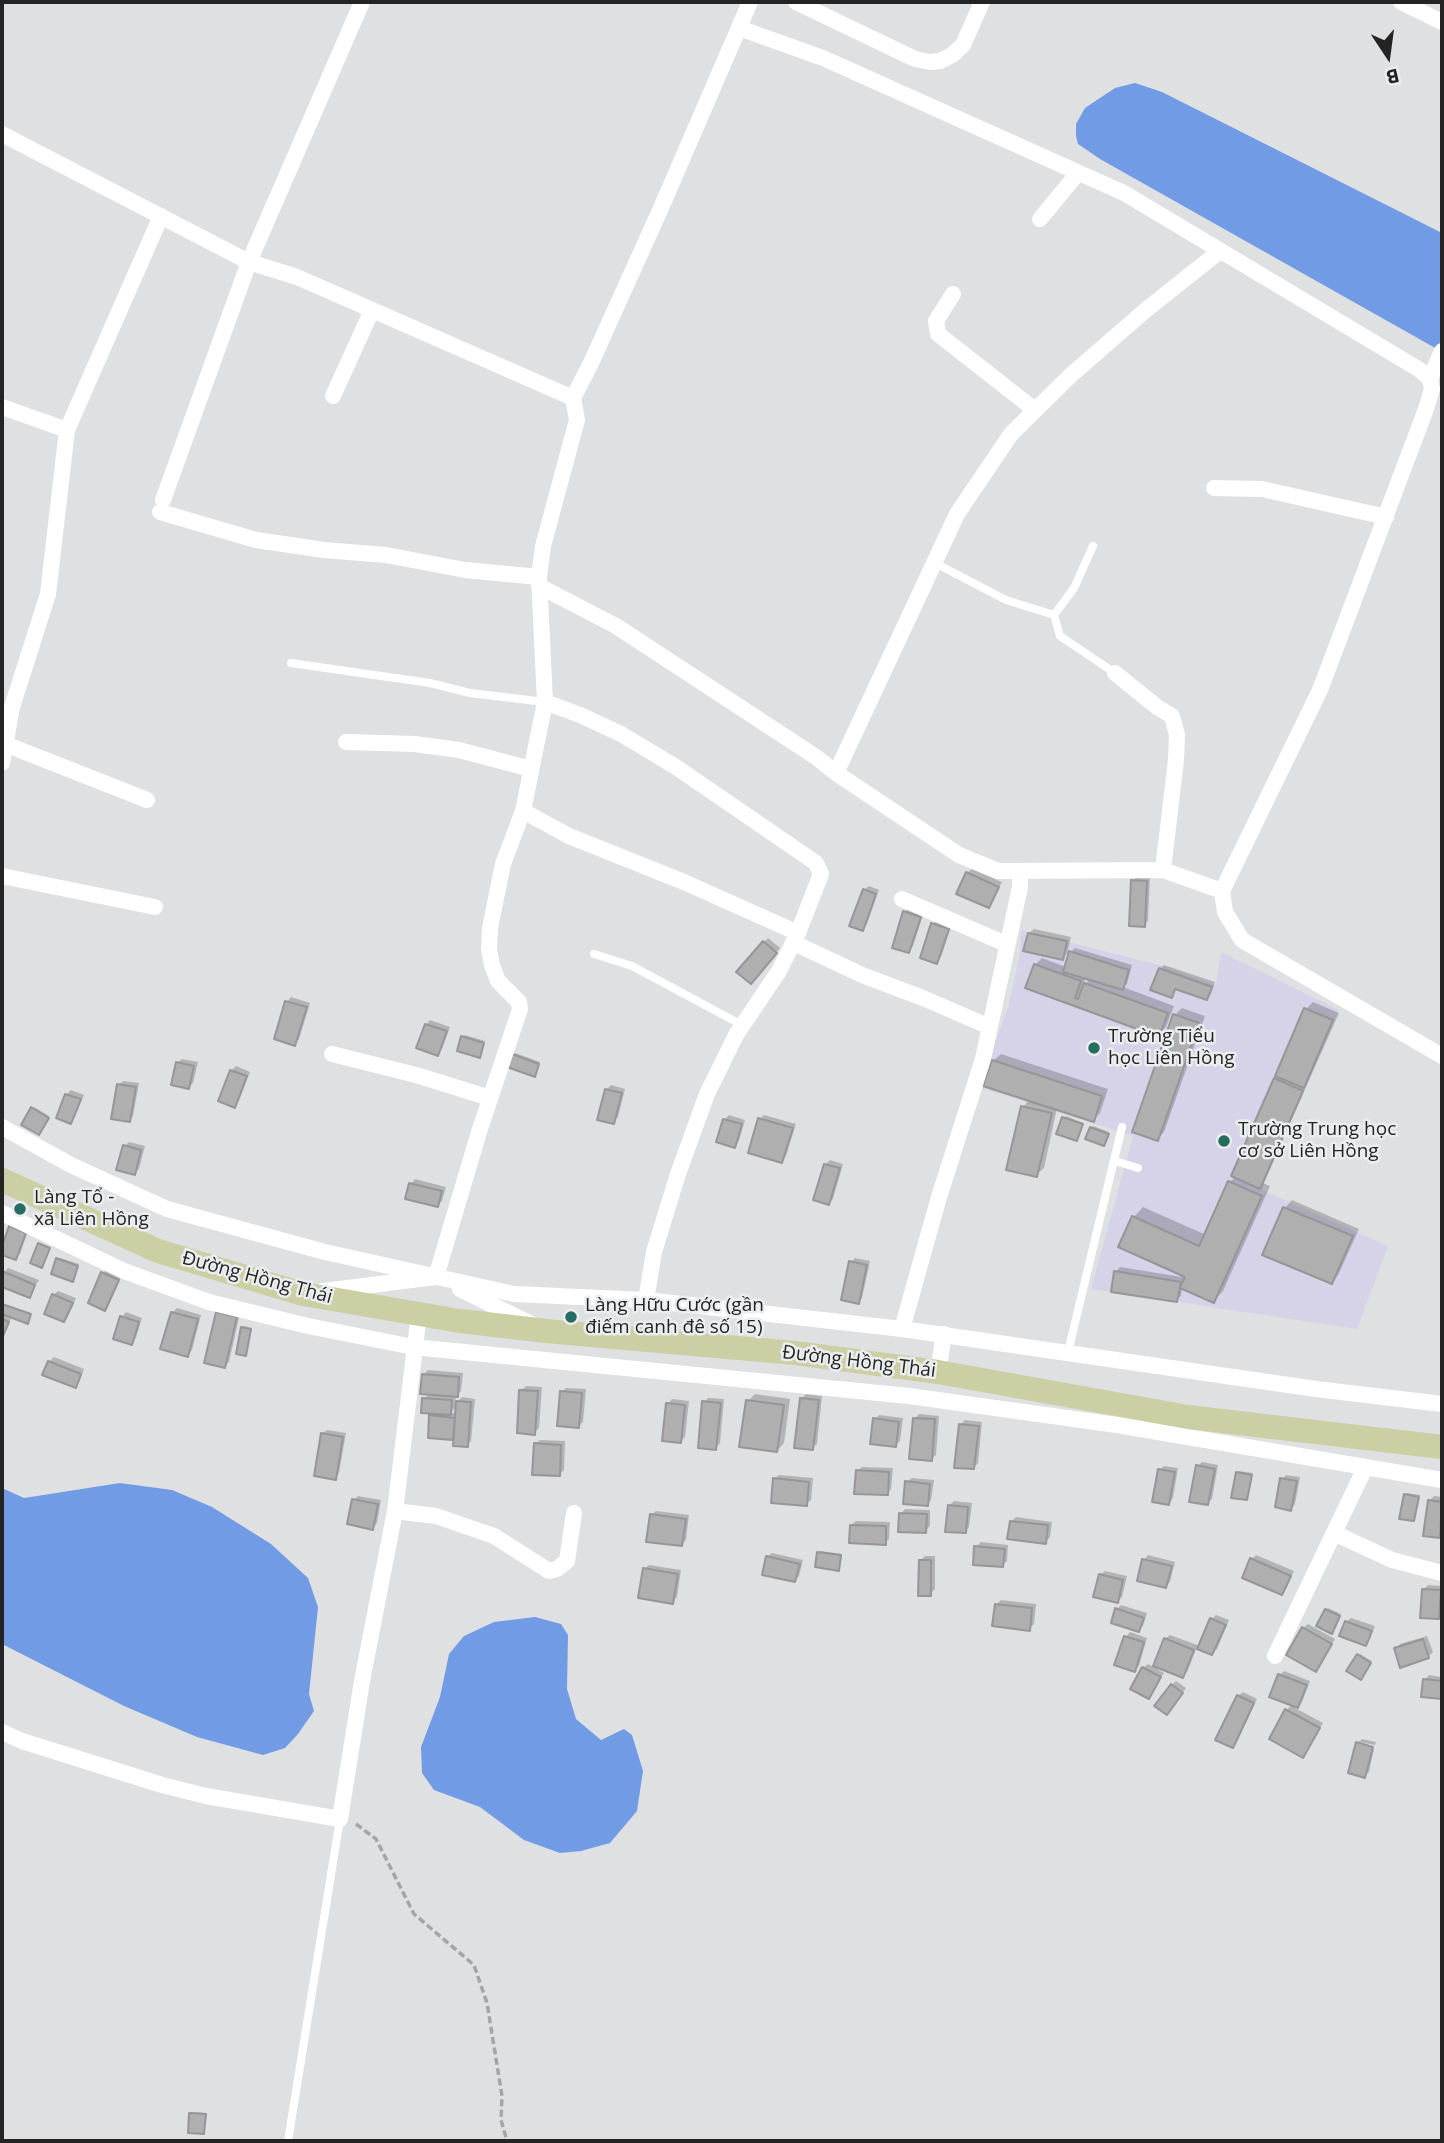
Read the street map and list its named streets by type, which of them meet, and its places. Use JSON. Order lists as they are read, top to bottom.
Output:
{
  "streets": {
    "main road": ["Đường Hồng Thái"]
  },
  "places": [
    "Trường Tiểu học Liên Hồng",
    "Trường Trung học cơ sở Liên Hồng",
    "Làng Tổ - xã Liên Hồng",
    "Làng Hữu Cước (gần điếm canh đê số 15)"
  ],
  "north": "bottom"
}
